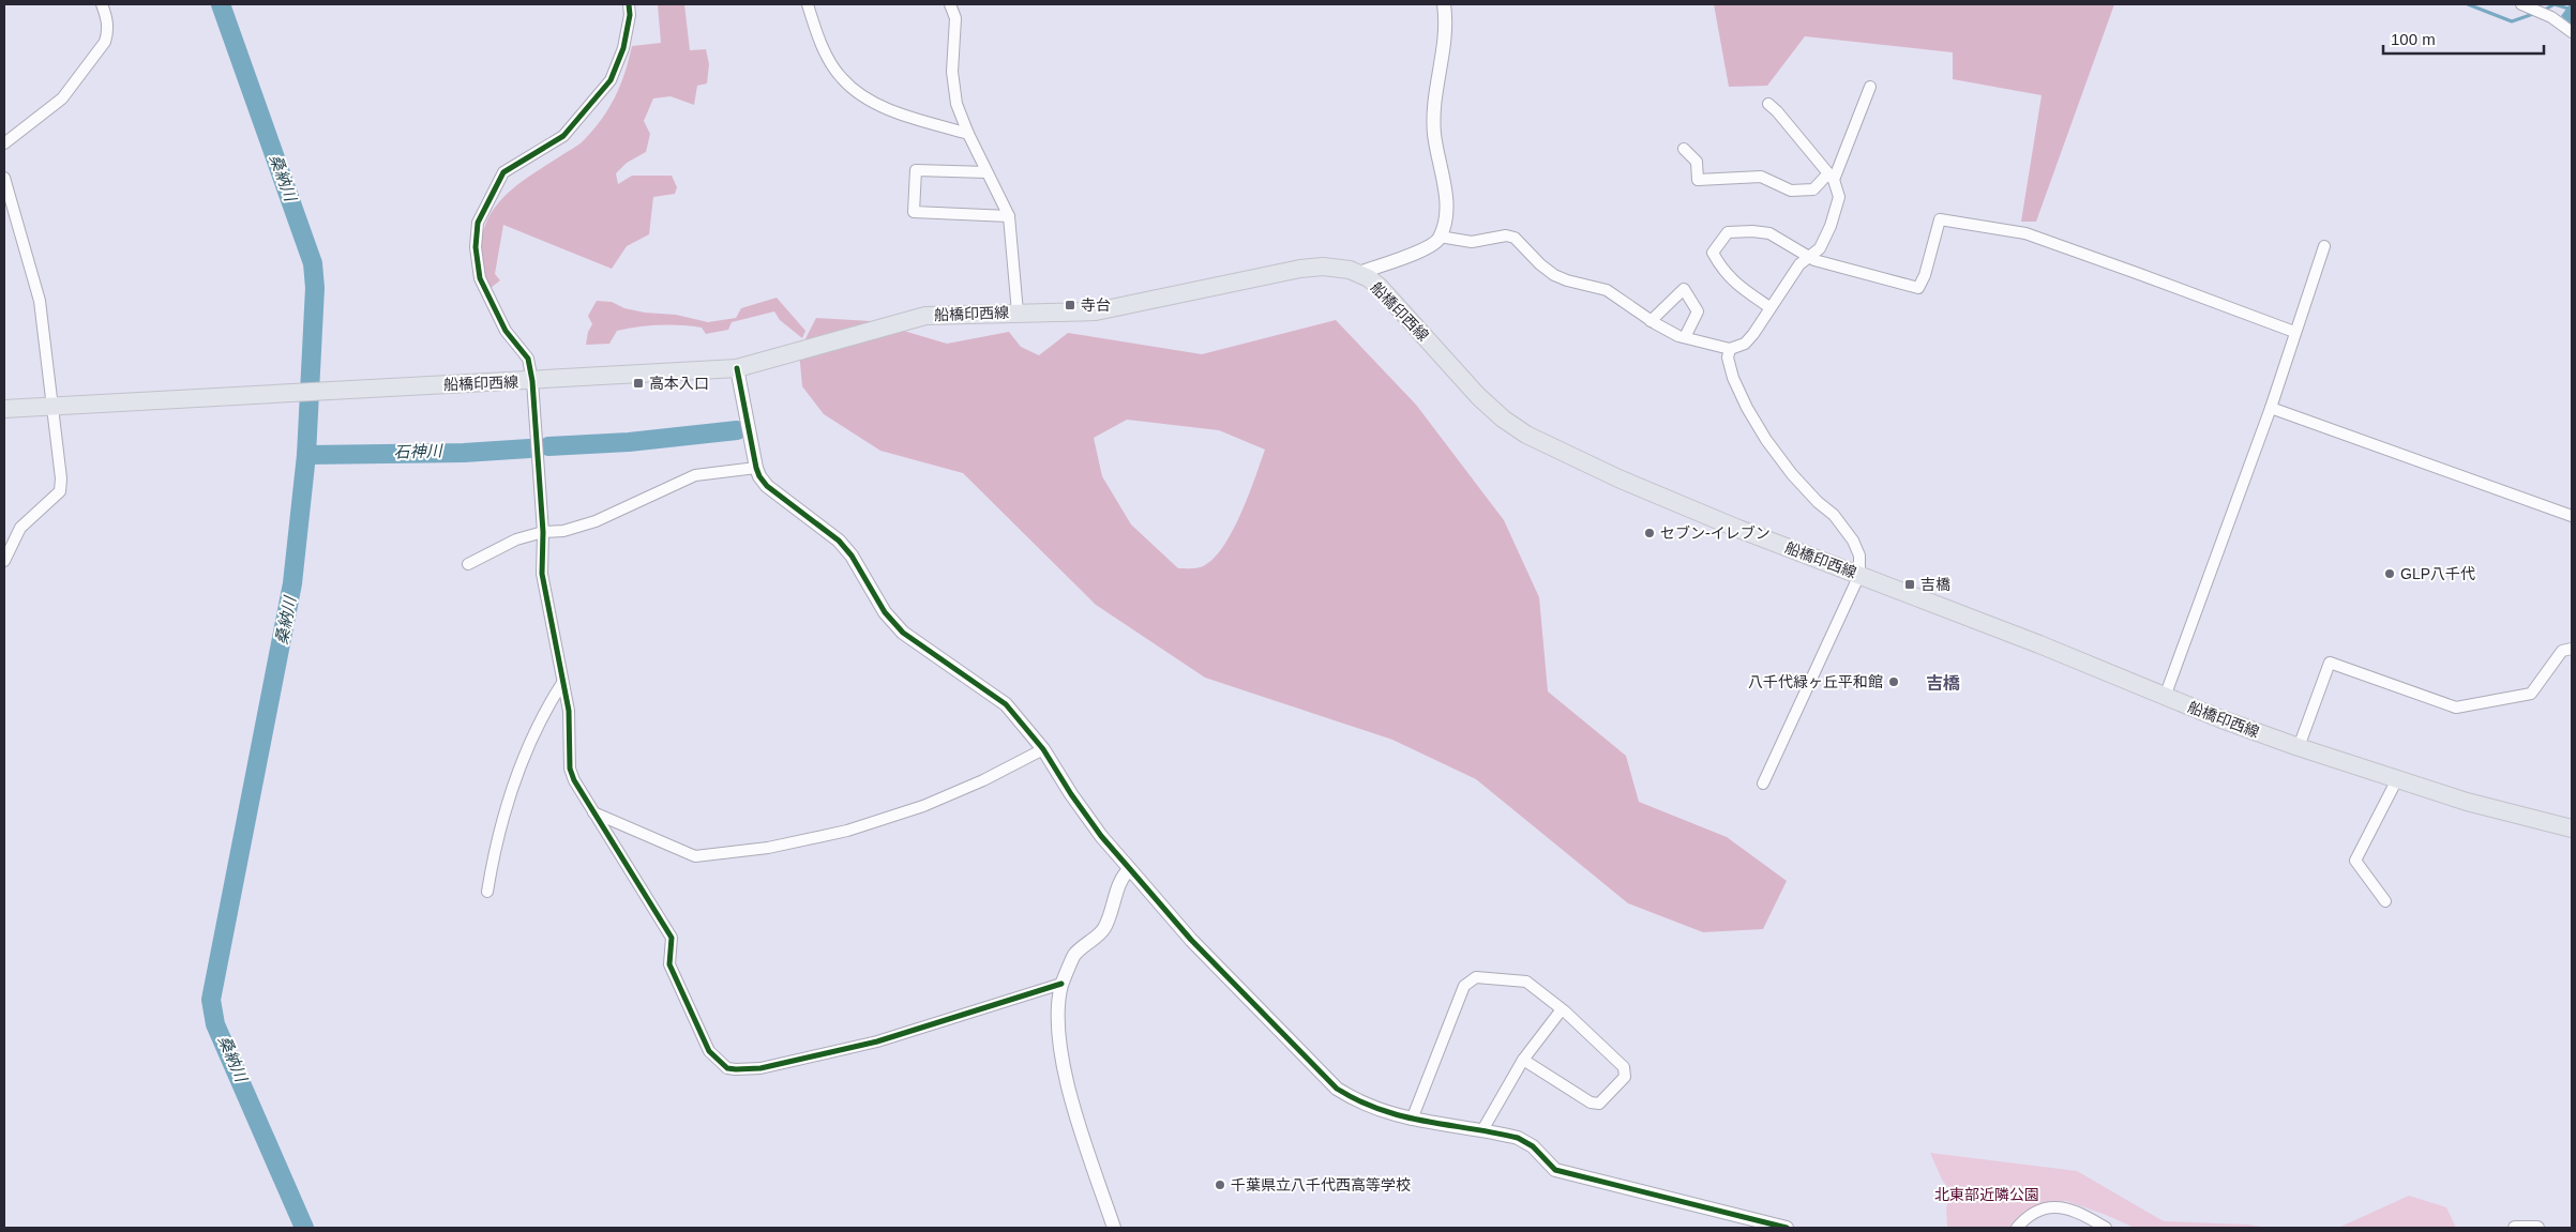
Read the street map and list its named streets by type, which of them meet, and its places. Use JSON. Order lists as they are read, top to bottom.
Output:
{
  "streets": {
    "main road": ["船橋印西線"]
  },
  "districts": ["吉橋"],
  "water": ["桑納川", "石神川"],
  "parks": ["北東部近隣公園"],
  "places": {
    "transit": ["寺台", "高本入口", "吉橋"],
    "other": [
      "セブン-イレブン",
      "GLP八千代",
      "八千代緑ヶ丘平和館",
      "千葉県立八千代西高等学校"
    ]
  },
  "scale_bar": "100 m"
}
